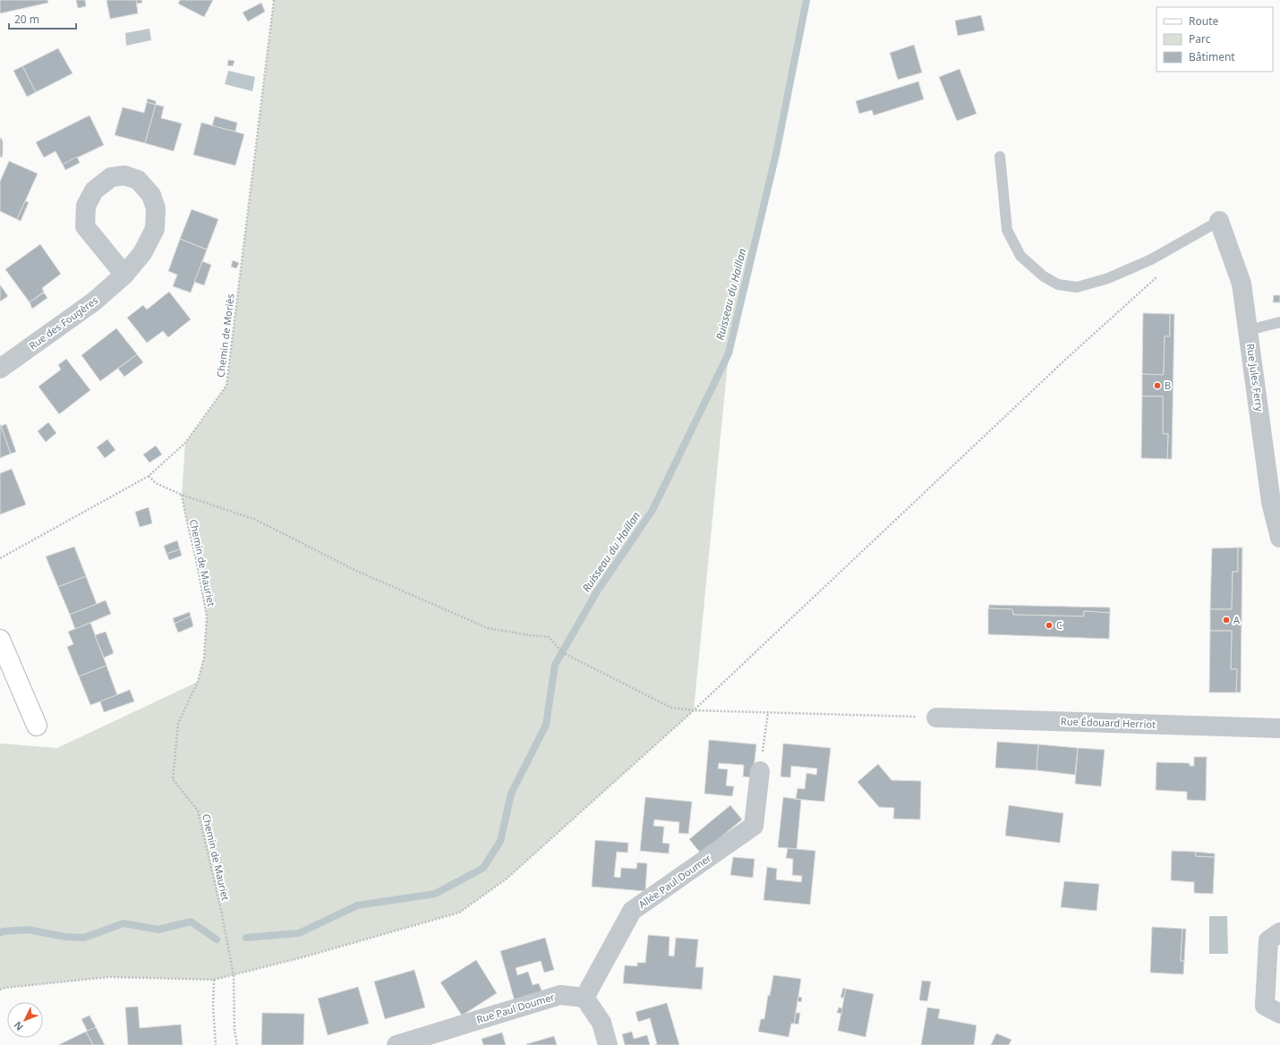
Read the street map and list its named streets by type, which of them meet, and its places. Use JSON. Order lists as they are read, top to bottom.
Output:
{
  "streets": {
    "street": [
      "Rue des Fougères",
      "Rue Jules Ferry",
      "Rue Édouard Herriot",
      "Allée Paul Doumer",
      "Rue Paul Doumer"
    ],
    "path": ["Chemin de Moriès", "Chemin de Mauriet"]
  },
  "crossings": [
    ["Allée Paul Doumer", "Rue Paul Doumer"]
  ],
  "water": ["Ruisseau du Haillan"],
  "places": ["B", "A", "C"],
  "legend": ["Route", "Parc", "Bâtiment"],
  "scale_bar": "20 m",
  "north": "bottom left"
}
